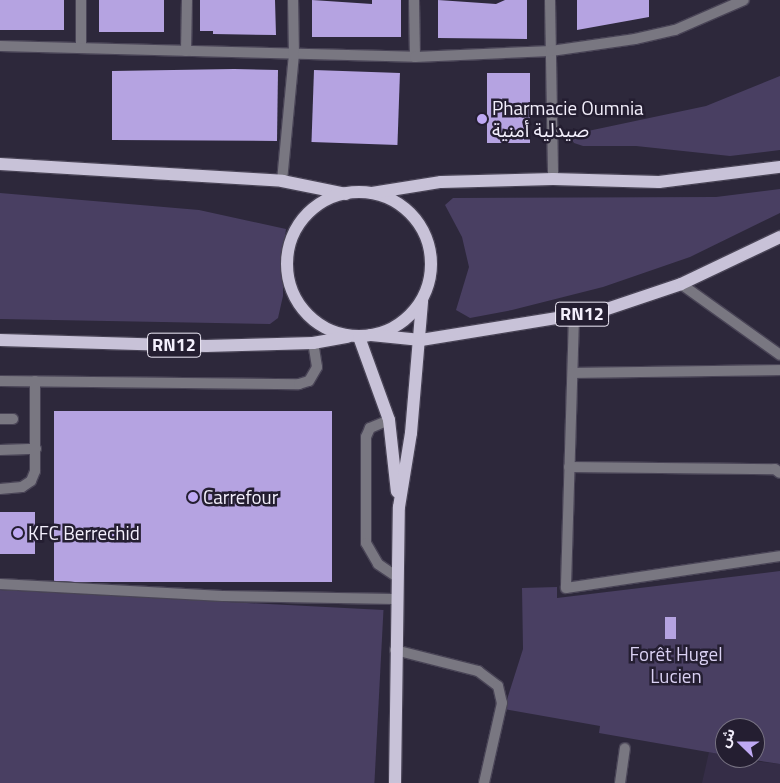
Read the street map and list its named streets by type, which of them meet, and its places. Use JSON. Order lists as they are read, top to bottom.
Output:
{
  "streets": {
    "main road": ["RN12"]
  },
  "parks": ["Forêt Hugel Lucien"],
  "places": ["Pharmacie Oumnia صيدلية أمنية", "Carrefour", "KFC Berrechid"],
  "north": "left"
}
